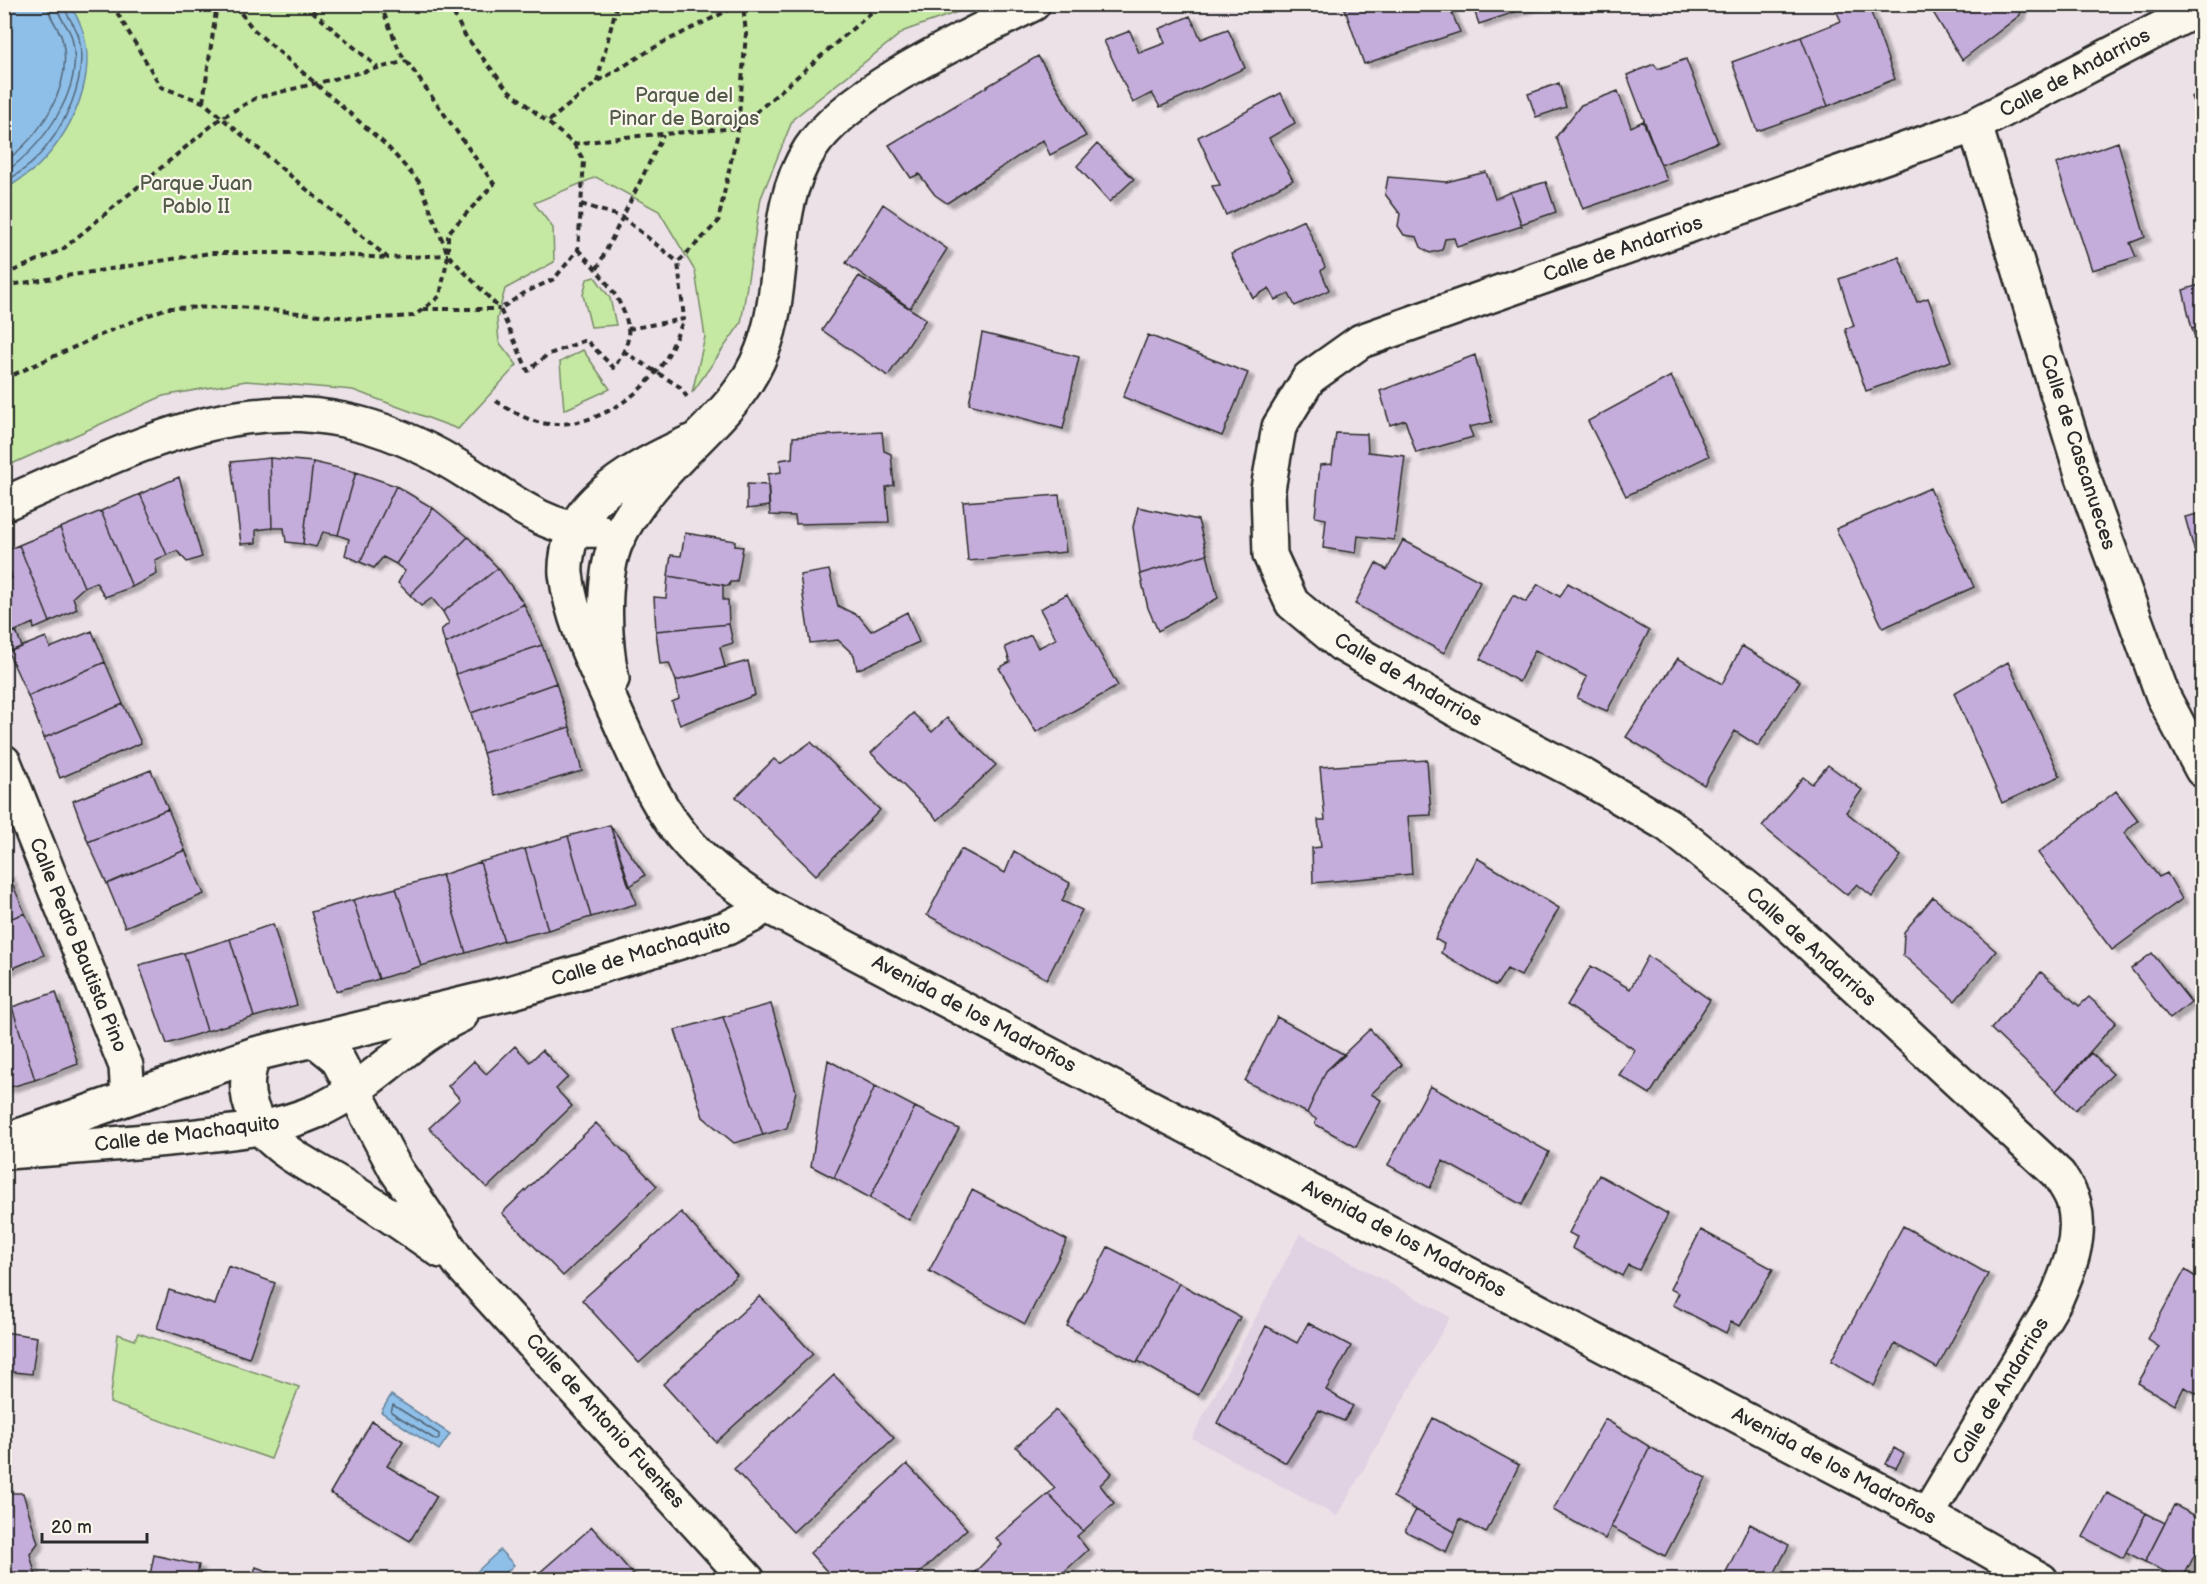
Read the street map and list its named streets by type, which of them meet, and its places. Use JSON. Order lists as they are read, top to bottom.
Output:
{
  "streets": {
    "street": [
      "Calle de Andarrios",
      "Calle de Cascanueces",
      "Calle Pedro Bautista Pino",
      "Calle de Machaquito",
      "Avenida de los Madroños",
      "Calle de Antonio Fuentes"
    ]
  },
  "crossings": [
    ["Calle de Andarrios", "Calle de Cascanueces"],
    ["Calle de Andarrios", "Avenida de los Madroños"],
    ["Calle Pedro Bautista Pino", "Calle de Machaquito"],
    ["Calle de Machaquito", "Avenida de los Madroños"],
    ["Calle de Machaquito", "Calle de Antonio Fuentes"]
  ],
  "parks": ["Parque del Pinar de Barajas", "Parque Juan Pablo II"],
  "scale_bar": "20 m"
}
